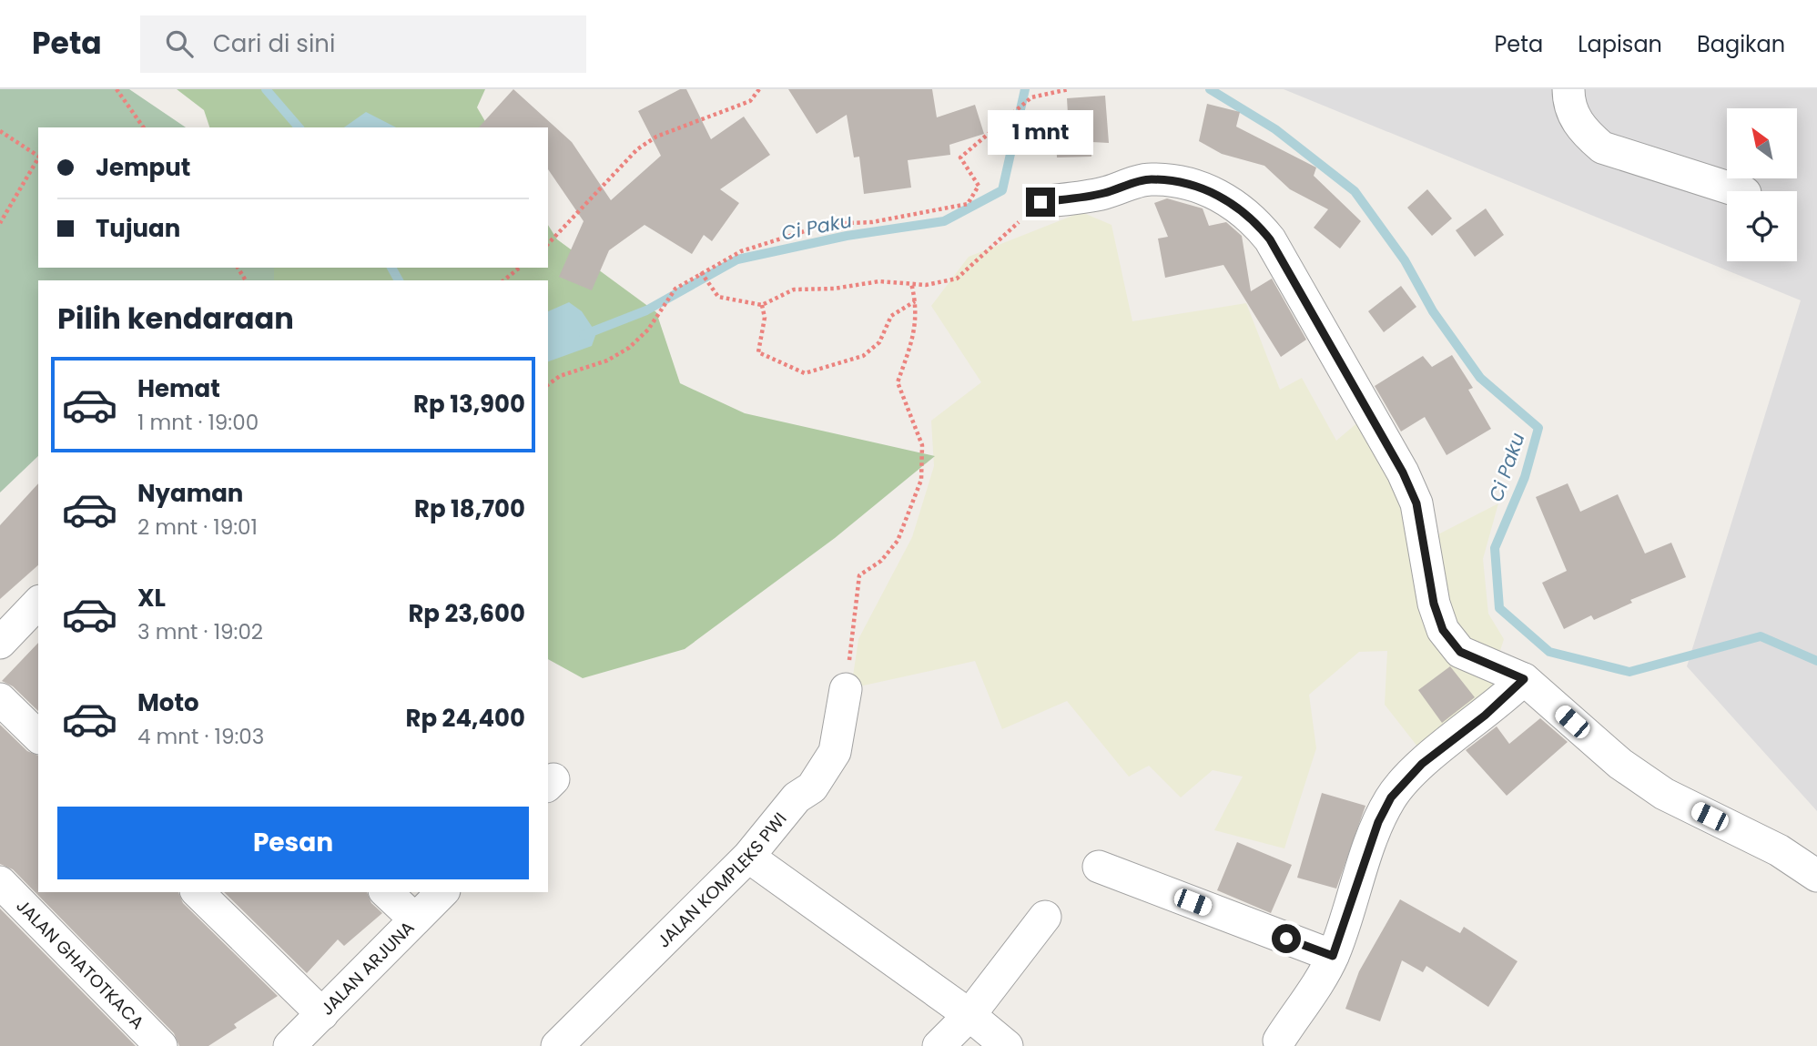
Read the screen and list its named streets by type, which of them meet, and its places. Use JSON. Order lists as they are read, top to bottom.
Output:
{
  "streets": {
    "street": ["JALAN KOMPLEKS PWI", "JALAN GHATOTKACA", "JALAN ARJUNA"]
  },
  "water": ["Ci Paku"],
  "north": "top left",
  "page": {
    "header": "Peta",
    "search": "Cari di sini",
    "nav": ["Peta", "Lapisan", "Bagikan"],
    "bubble": "1 mnt",
    "banner": ["Jemput", "Tujuan"],
    "heading": "Pilih kendaraan",
    "list": [
      {
        "name": "Hemat",
        "note": "1 mnt · 19:00",
        "value": "Rp 13,900"
      },
      {
        "name": "Nyaman",
        "note": "2 mnt · 19:01",
        "value": "Rp 18,700"
      },
      {
        "name": "XL",
        "note": "3 mnt · 19:02",
        "value": "Rp 23,600"
      },
      {
        "name": "Moto",
        "note": "4 mnt · 19:03",
        "value": "Rp 24,400"
      }
    ],
    "buttons": "Pesan"
  }
}
